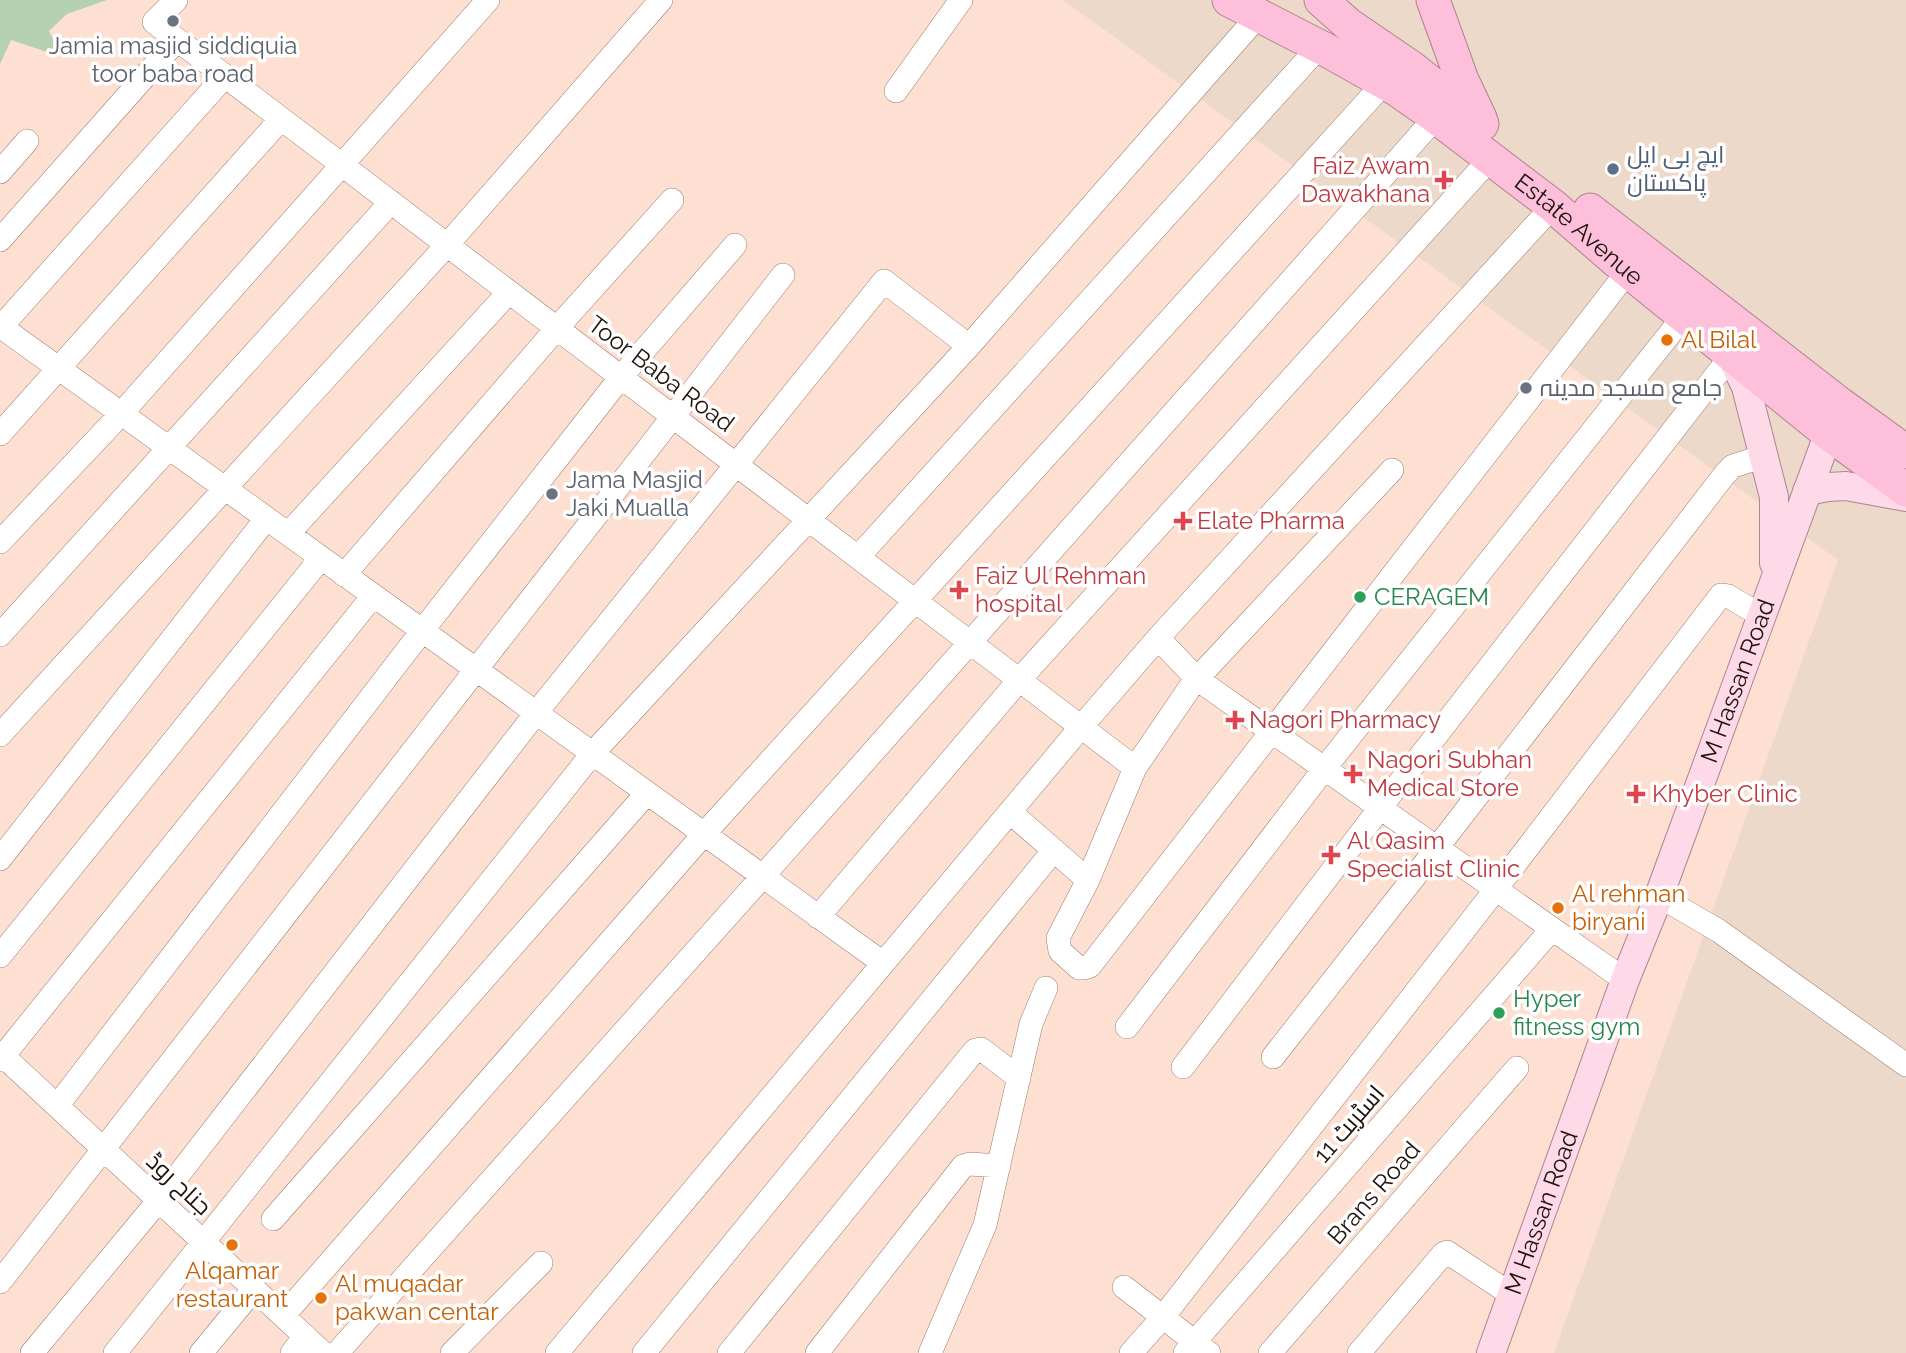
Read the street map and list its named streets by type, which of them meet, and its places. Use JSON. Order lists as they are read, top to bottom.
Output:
{
  "streets": {
    "highway": ["Estate Avenue"],
    "main road": ["M Hassan Road"],
    "street": [
      "Toor Baba Road",
      "اسٹریٹ 11",
      "جناح روڈ",
      "Brans Road"
    ]
  },
  "crossings": [
    ["Estate Avenue", "M Hassan Road"]
  ],
  "places": {
    "other": [
      "Jamia masjid siddiquia toor baba road",
      "ایچ بی ایل پاکستان",
      "Al Bilal",
      "جامع مسجد مدینہ",
      "Jama Masjid Jaki Mualla",
      "CERAGEM",
      "Al rehman biryani",
      "Hyper fitness gym",
      "Alqamar restaurant",
      "Al muqadar pakwan centar"
    ],
    "health": [
      "Faiz Awam Dawakhana",
      "Elate Pharma",
      "Faiz Ul Rehman hospital",
      "Nagori Pharmacy",
      "Nagori Subhan Medical Store",
      "Khyber Clinic",
      "Al Qasim Specialist Clinic"
    ]
  }
}
